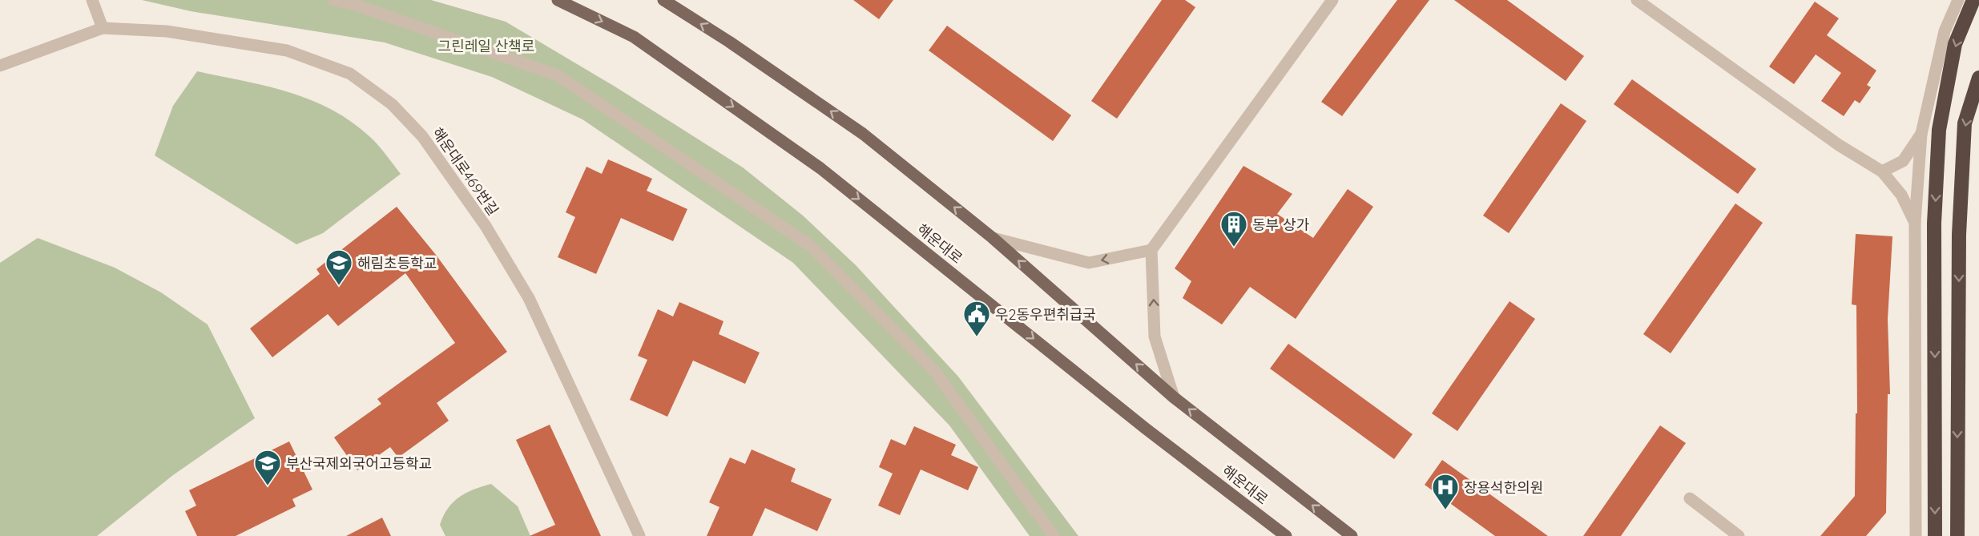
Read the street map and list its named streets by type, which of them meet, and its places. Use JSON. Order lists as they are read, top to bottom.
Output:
{
  "streets": {
    "main road": ["해운대로"],
    "street": ["해운대로469번길"]
  },
  "parks": ["그린레일 산책로"],
  "places": {
    "building": ["동부 상가"],
    "school or university": ["해림초등학교", "부산국제외국어고등학교"],
    "public building": ["우2동우편취급국"],
    "hospital": ["장용석한의원"]
  }
}
